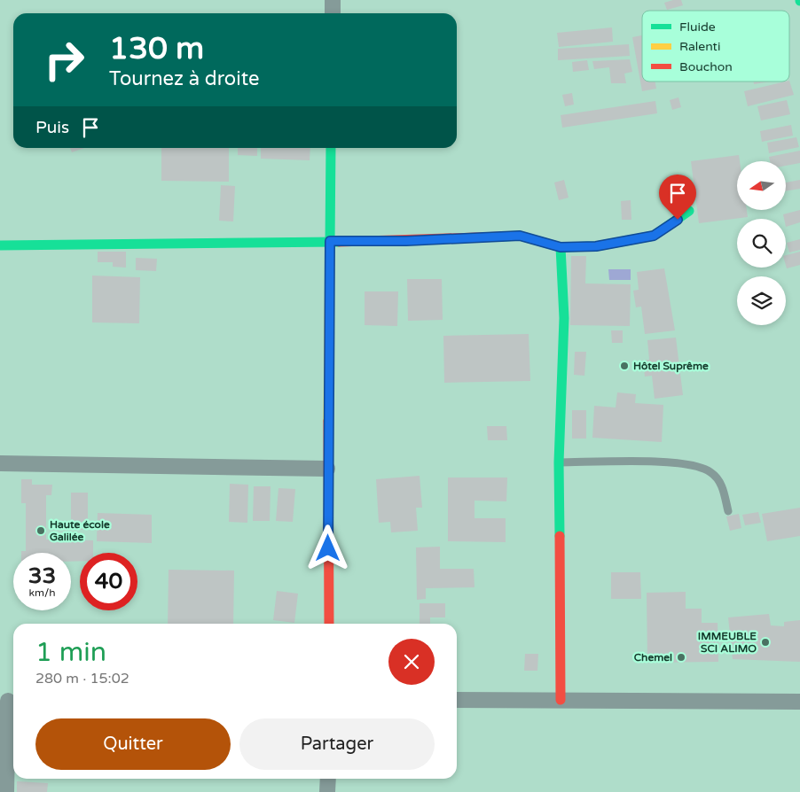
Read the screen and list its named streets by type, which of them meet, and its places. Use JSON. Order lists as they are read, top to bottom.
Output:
{
  "places": [
    "Hôtel Suprême",
    "Haute école Galilée",
    "IMMEUBLE SCI ALIMO",
    "Chemel"
  ],
  "legend": ["Fluide", "Ralenti", "Bouchon"],
  "north": "left",
  "page": {
    "turn": ["130 m", "Tournez à droite"],
    "then": "Puis",
    "speed": "33 km/h",
    "limit": "40",
    "heading": ["1 min", "280 m · 15:02"],
    "buttons": ["Quitter", "Partager"]
  }
}
